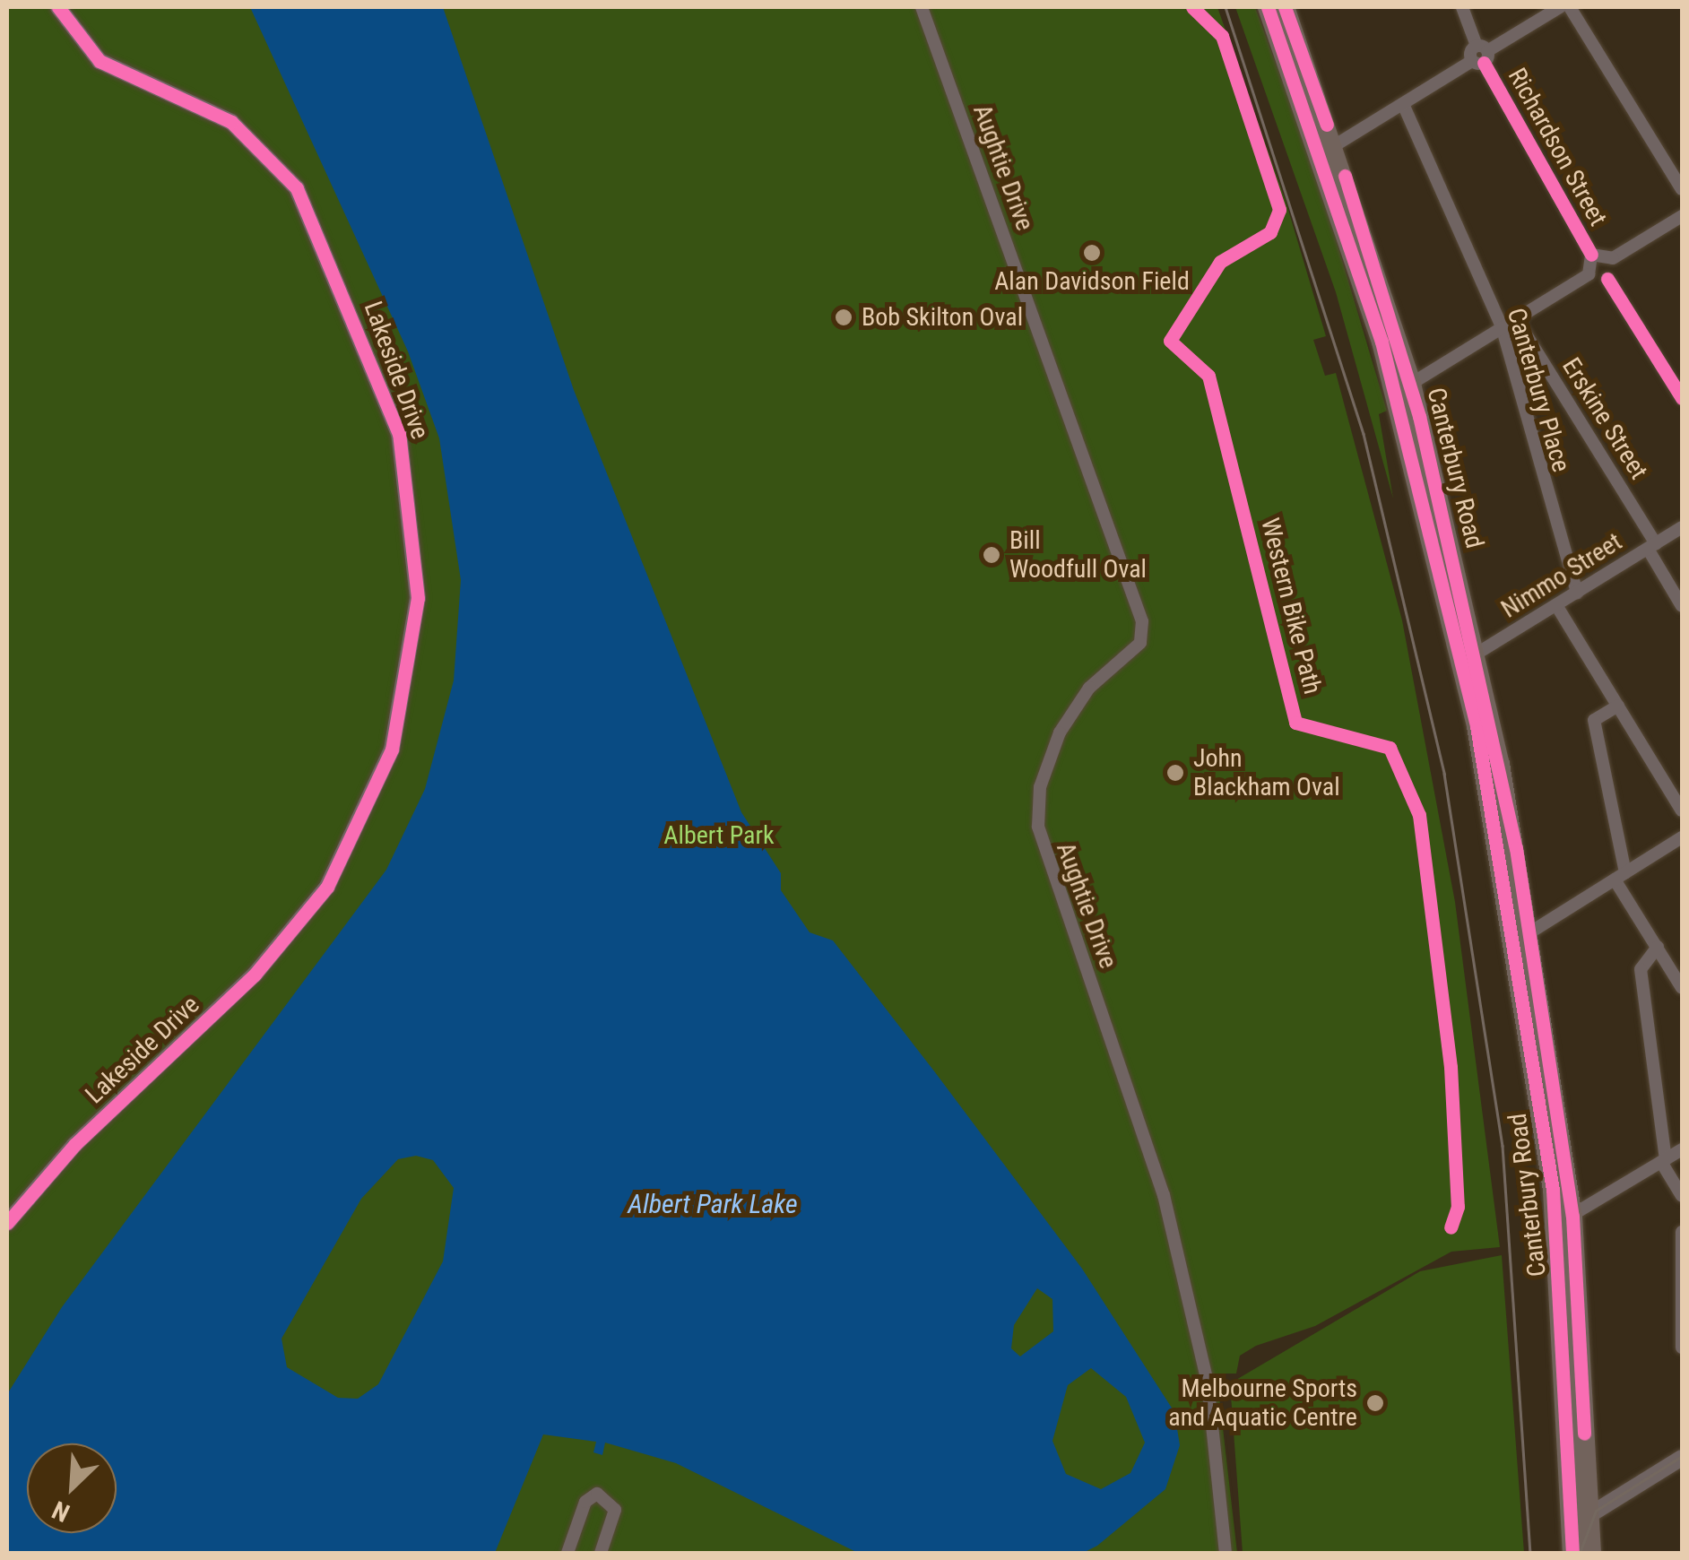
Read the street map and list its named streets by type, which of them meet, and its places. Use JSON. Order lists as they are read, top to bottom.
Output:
{
  "streets": {
    "main road": ["Canterbury Road"],
    "street": [
      "Richardson Street",
      "Aughtie Drive",
      "Lakeside Drive",
      "Canterbury Place",
      "Erskine Street",
      "Nimmo Street"
    ],
    "cycle path": ["Western Bike Path"]
  },
  "crossings": [
    ["Canterbury Place", "Nimmo Street"],
    ["Erskine Street", "Nimmo Street"],
    ["Canterbury Road", "Nimmo Street"]
  ],
  "water": ["Albert Park Lake"],
  "parks": ["Albert Park"],
  "places": [
    "Alan Davidson Field",
    "Bob Skilton Oval",
    "Bill Woodfull Oval",
    "John Blackham Oval",
    "Melbourne Sports and Aquatic Centre"
  ],
  "north": "bottom left"
}
